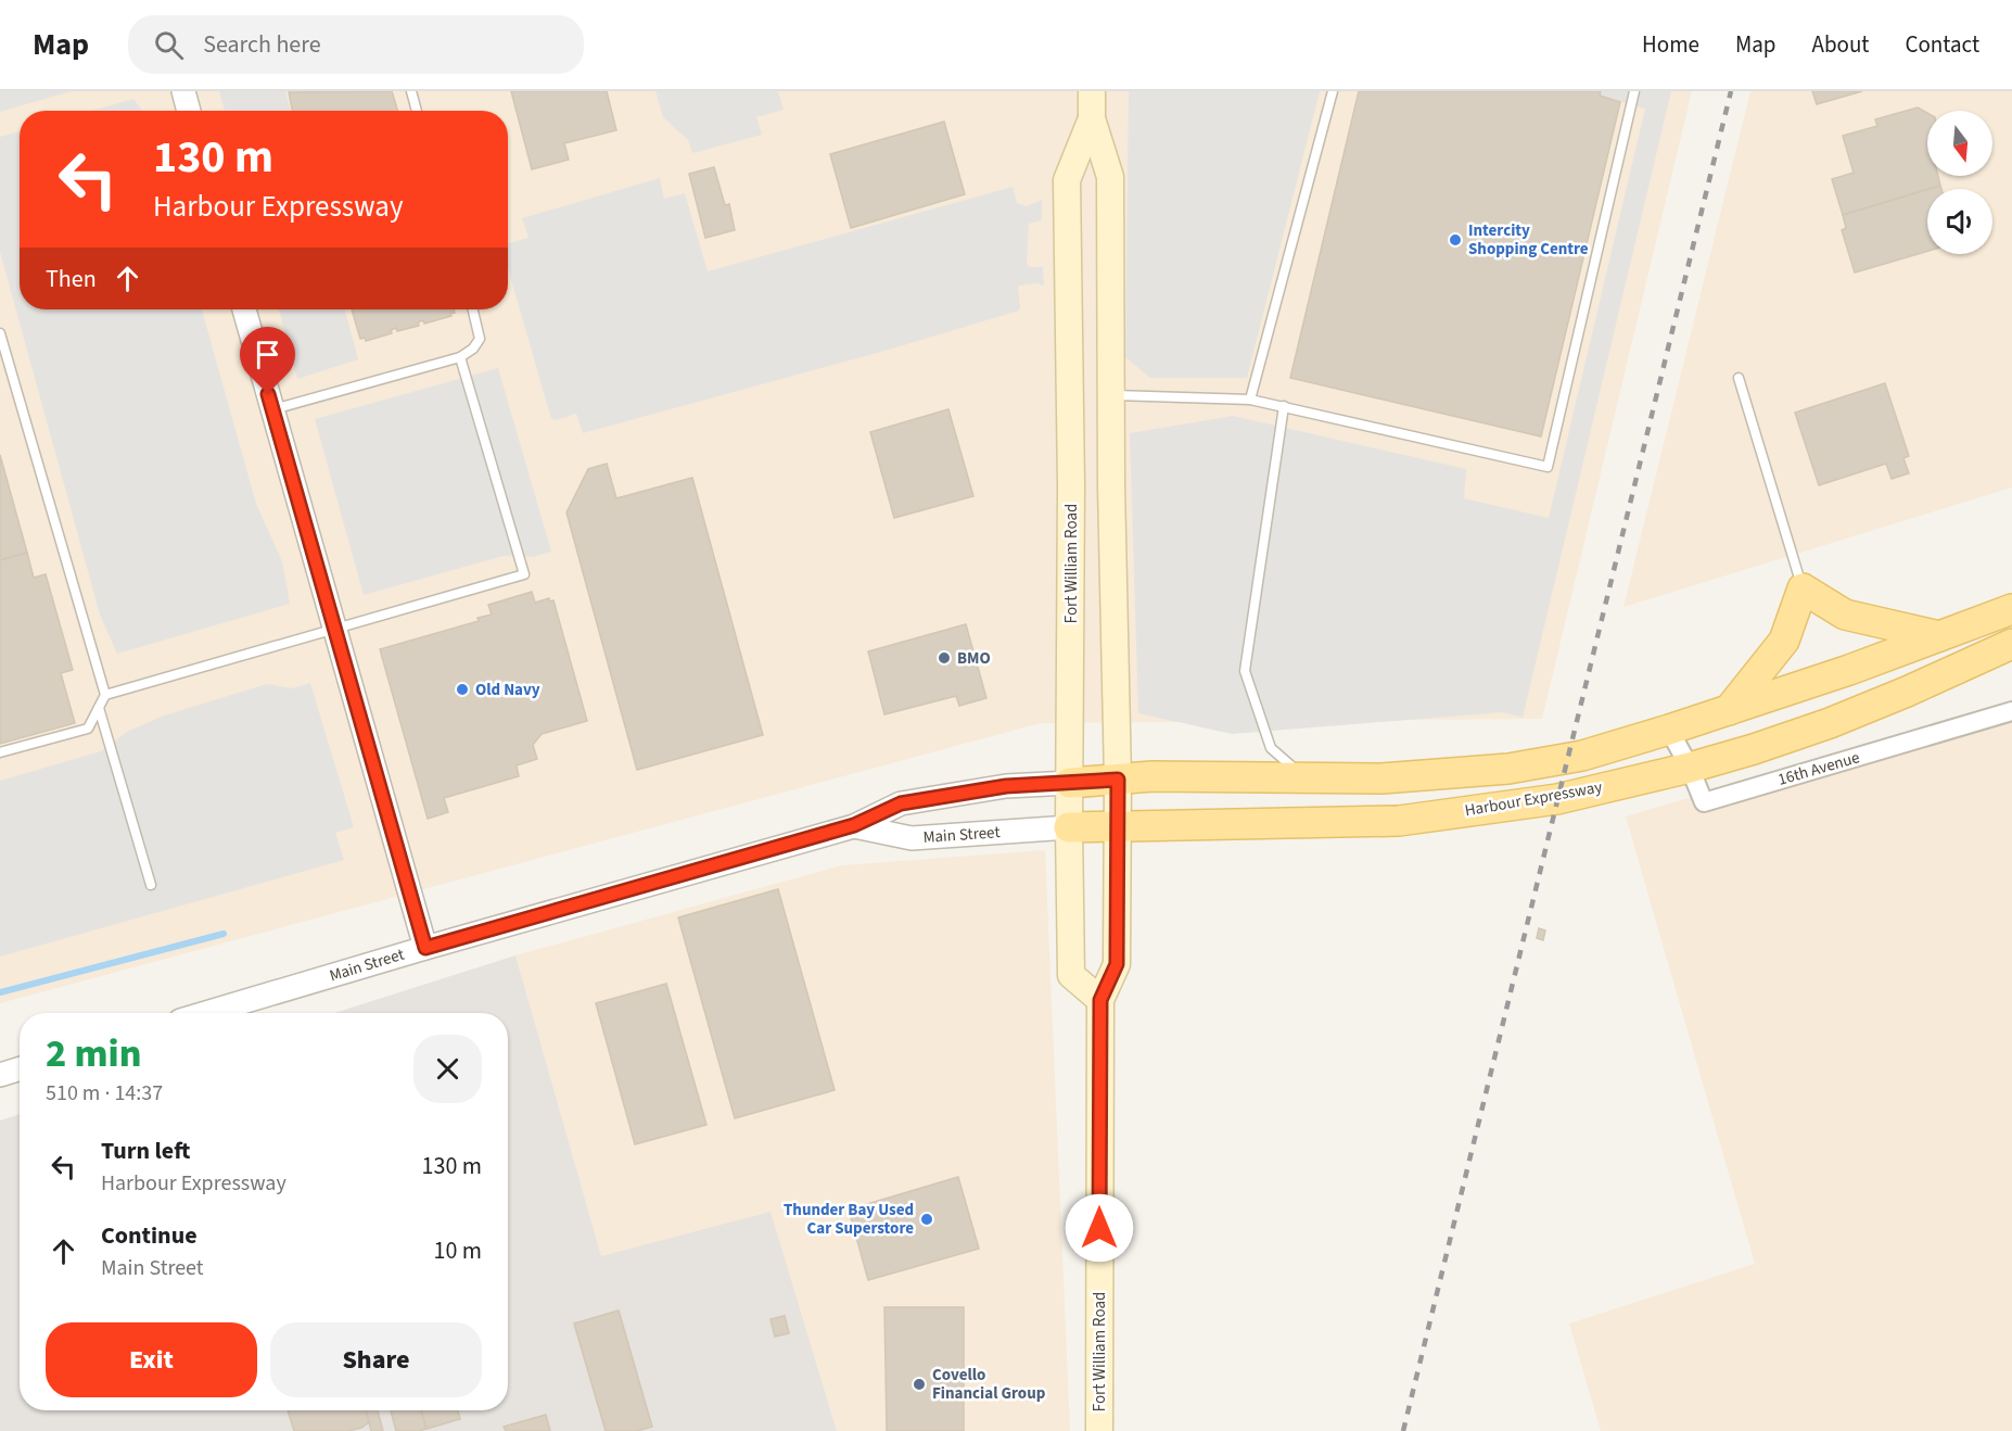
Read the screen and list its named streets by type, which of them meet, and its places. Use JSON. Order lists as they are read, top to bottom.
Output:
{
  "streets": {
    "main road": ["Fort William Road", "Harbour Expressway"],
    "street": ["16th Avenue", "Main Street"]
  },
  "crossings": [
    ["Fort William Road", "Harbour Expressway"],
    ["Fort William Road", "Main Street"],
    ["16th Avenue", "Harbour Expressway"],
    ["Harbour Expressway", "Main Street"]
  ],
  "places": [
    "Intercity Shopping Centre",
    "BMO",
    "Old Navy",
    "Thunder Bay Used Car Superstore",
    "Covello Financial Group"
  ],
  "north": "bottom",
  "page": {
    "header": "Map",
    "search": "Search here",
    "nav": [
      "Home",
      "Map",
      "About",
      "Contact"
    ],
    "turn": ["130 m", "Harbour Expressway"],
    "then": "Then",
    "heading": ["2 min", "510 m · 14:37"],
    "list": [
      {
        "name": "Turn left",
        "note": "Harbour Expressway",
        "value": "130 m"
      },
      {
        "name": "Continue",
        "note": "Main Street",
        "value": "10 m"
      }
    ],
    "buttons": ["Exit", "Share"]
  }
}
